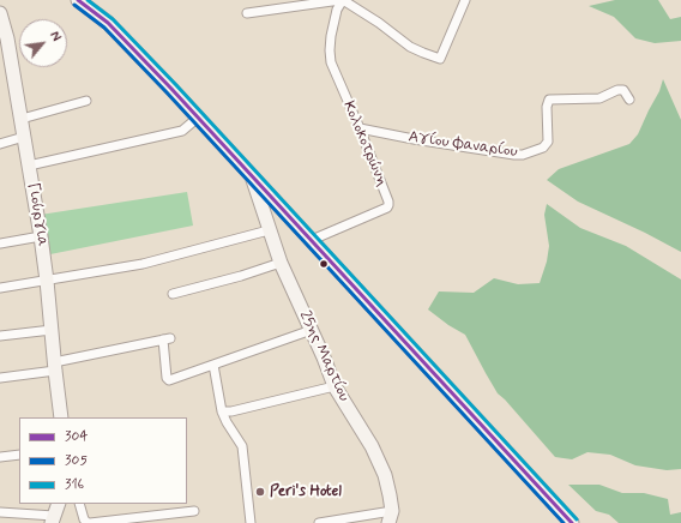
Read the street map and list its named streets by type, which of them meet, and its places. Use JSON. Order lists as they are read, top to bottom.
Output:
{
  "streets": {
    "street": [
      "Κολοκοτρώνη",
      "Αγίου Φαναρίου",
      "Γιούργια",
      "25ης Μαρτίου"
    ]
  },
  "crossings": [
    ["Κολοκοτρώνη", "Αγίου Φαναρίου"]
  ],
  "places": ["Peri's Hotel"],
  "lines": ["transit line 304", "transit line 316", "transit line 305"],
  "legend": ["304", "305", "316"],
  "north": "top right"
}
